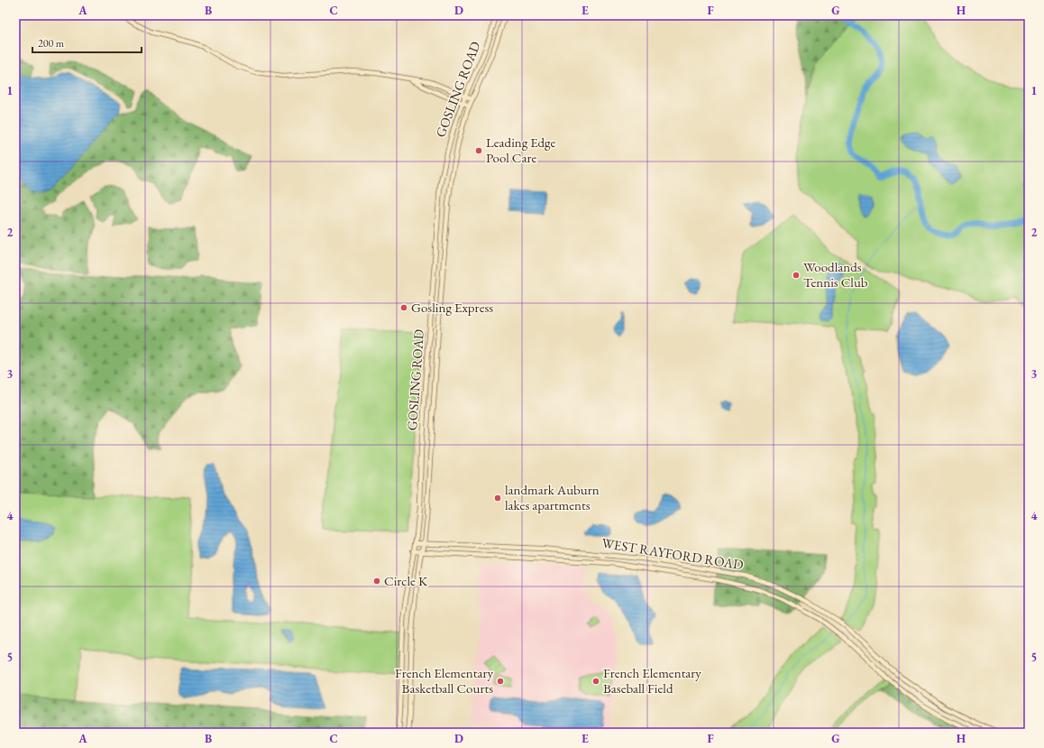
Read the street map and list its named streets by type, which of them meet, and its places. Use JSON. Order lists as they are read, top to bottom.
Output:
{
  "streets": {
    "main road": ["GOSLING ROAD", "WEST RAYFORD ROAD"]
  },
  "crossings": [
    ["GOSLING ROAD", "WEST RAYFORD ROAD"]
  ],
  "places": [
    "Leading Edge Pool Care",
    "Woodlands Tennis Club",
    "Gosling Express",
    "landmark Auburn lakes apartments",
    "Circle K",
    "French Elementary Basketball Courts",
    "French Elementary Baseball Field"
  ],
  "scale_bar": "200 m",
  "grid": {
    "columns": [
      "A",
      "B",
      "C",
      "D",
      "E",
      "F",
      "G",
      "H"
    ],
    "rows": [
      "1",
      "2",
      "3",
      "4",
      "5"
    ]
  }
}
